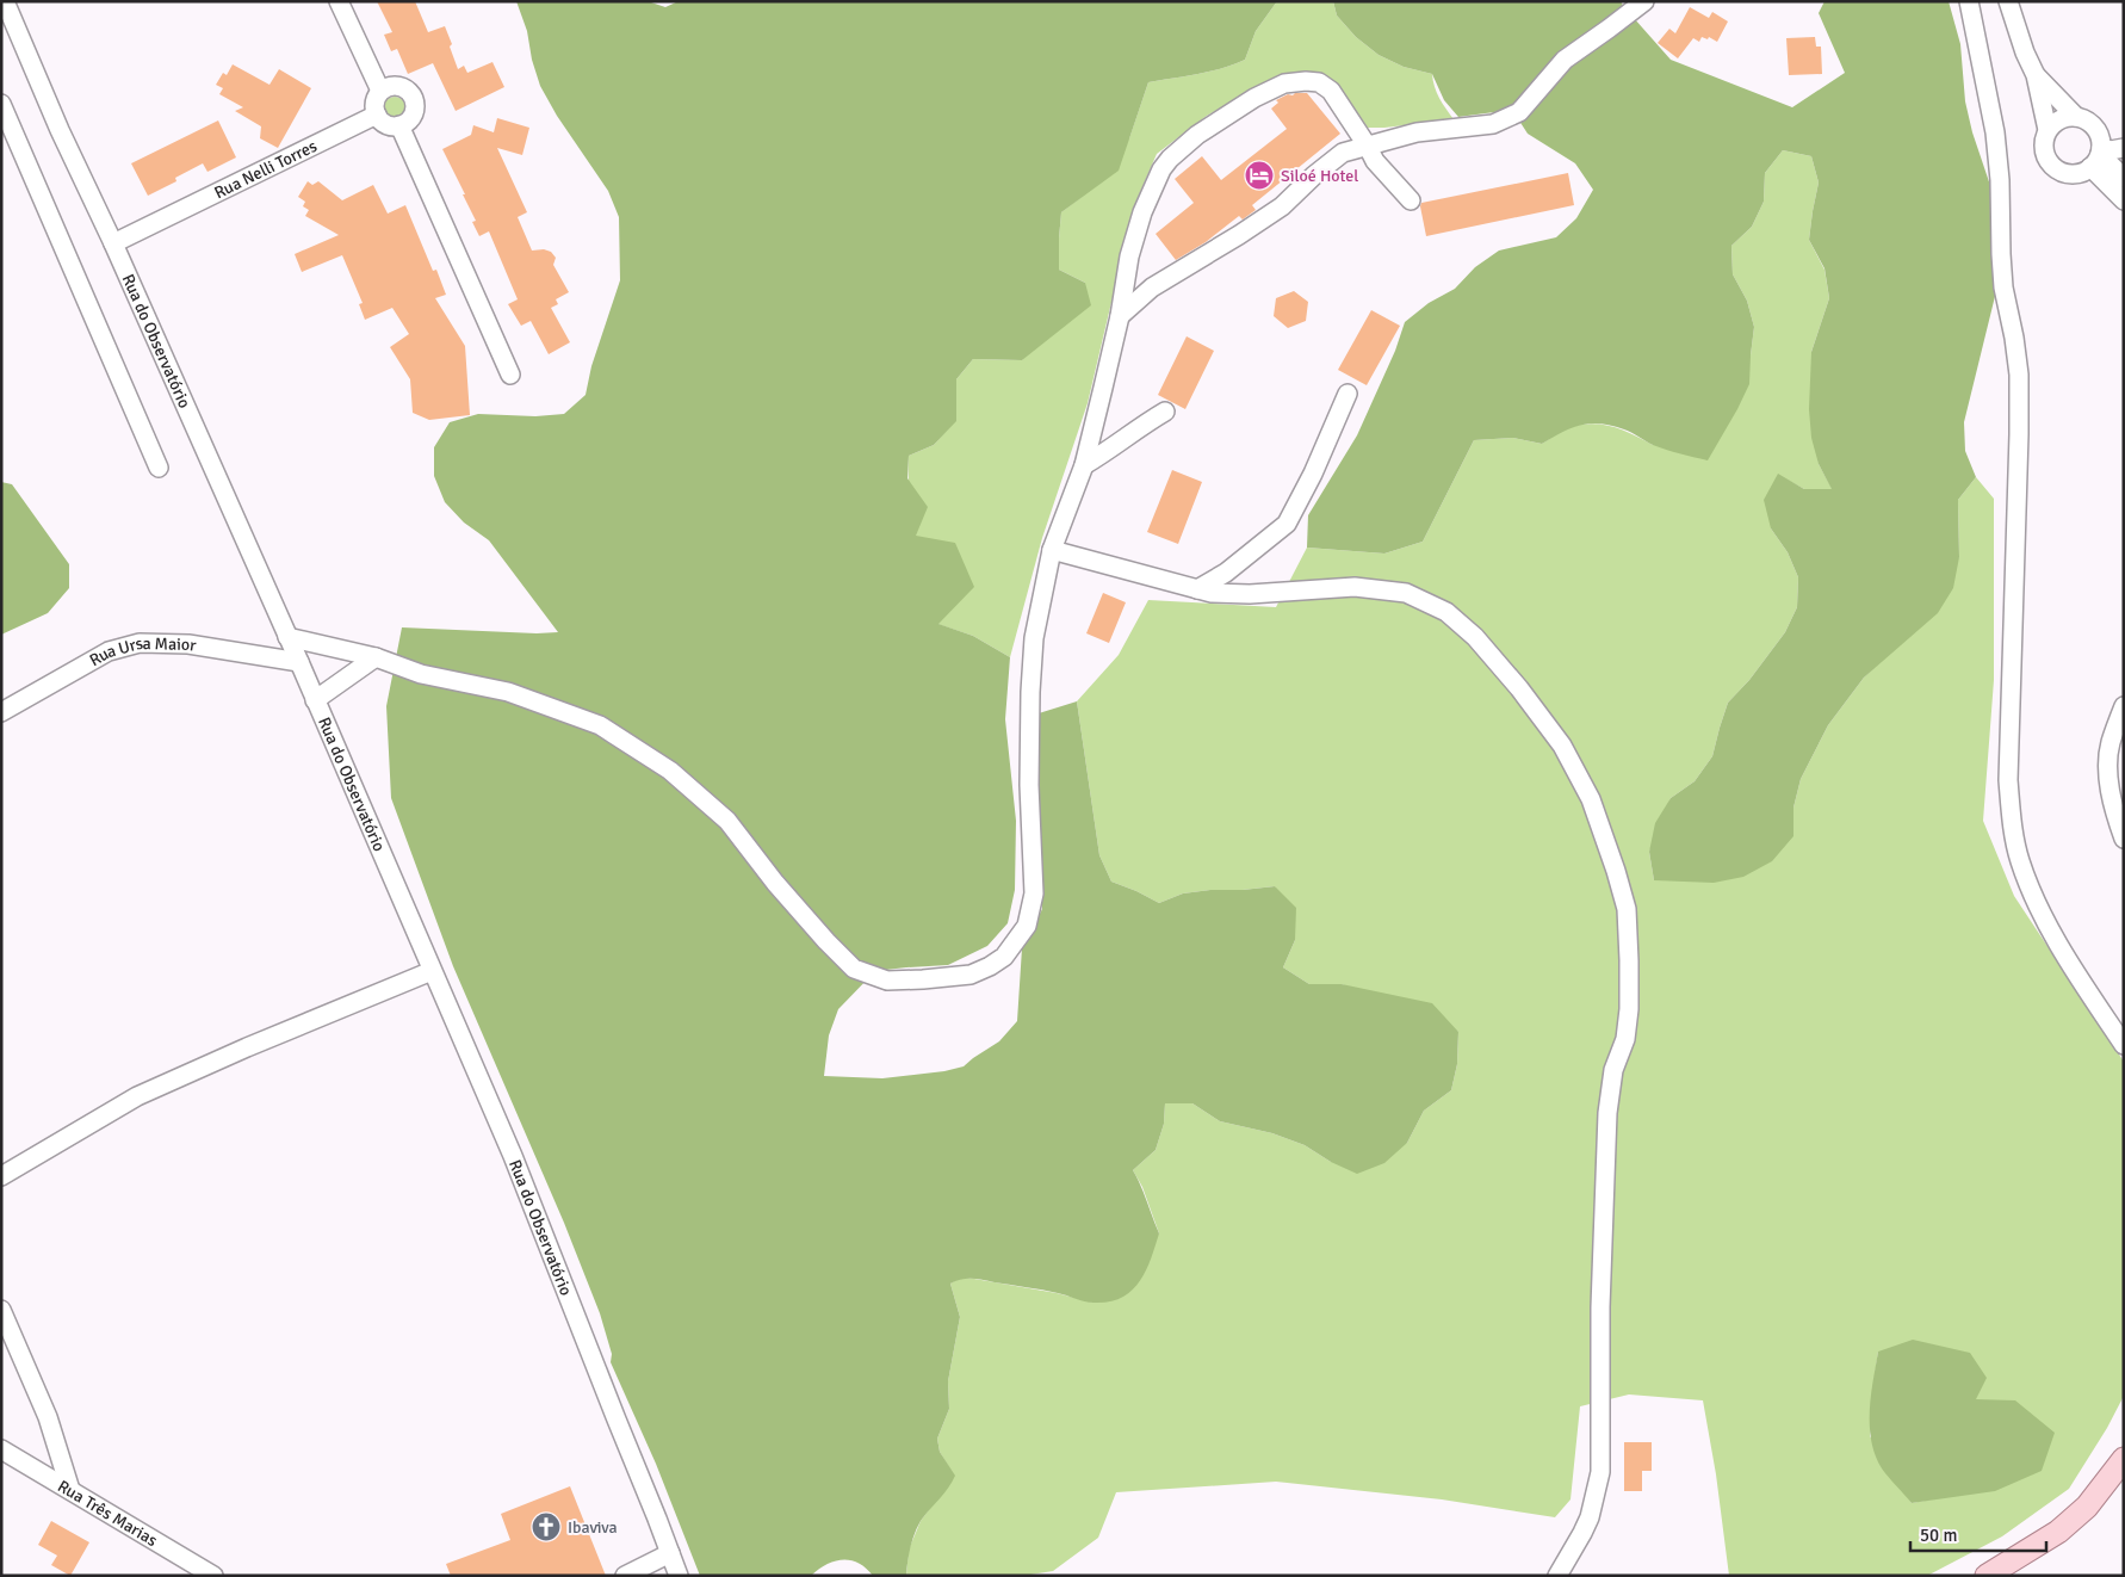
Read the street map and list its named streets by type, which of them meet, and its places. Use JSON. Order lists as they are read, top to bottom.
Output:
{
  "streets": {
    "street": [
      "Rua Nelli Torres",
      "Rua do Observatório",
      "Rua Ursa Maior",
      "Rua Três Marias"
    ]
  },
  "crossings": [
    ["Rua Nelli Torres", "Rua do Observatório"],
    ["Rua do Observatório", "Rua Ursa Maior"]
  ],
  "places": {
    "hotel": ["Siloé Hotel"],
    "church": ["Ibaviva"]
  },
  "scale_bar": "50 m"
}
